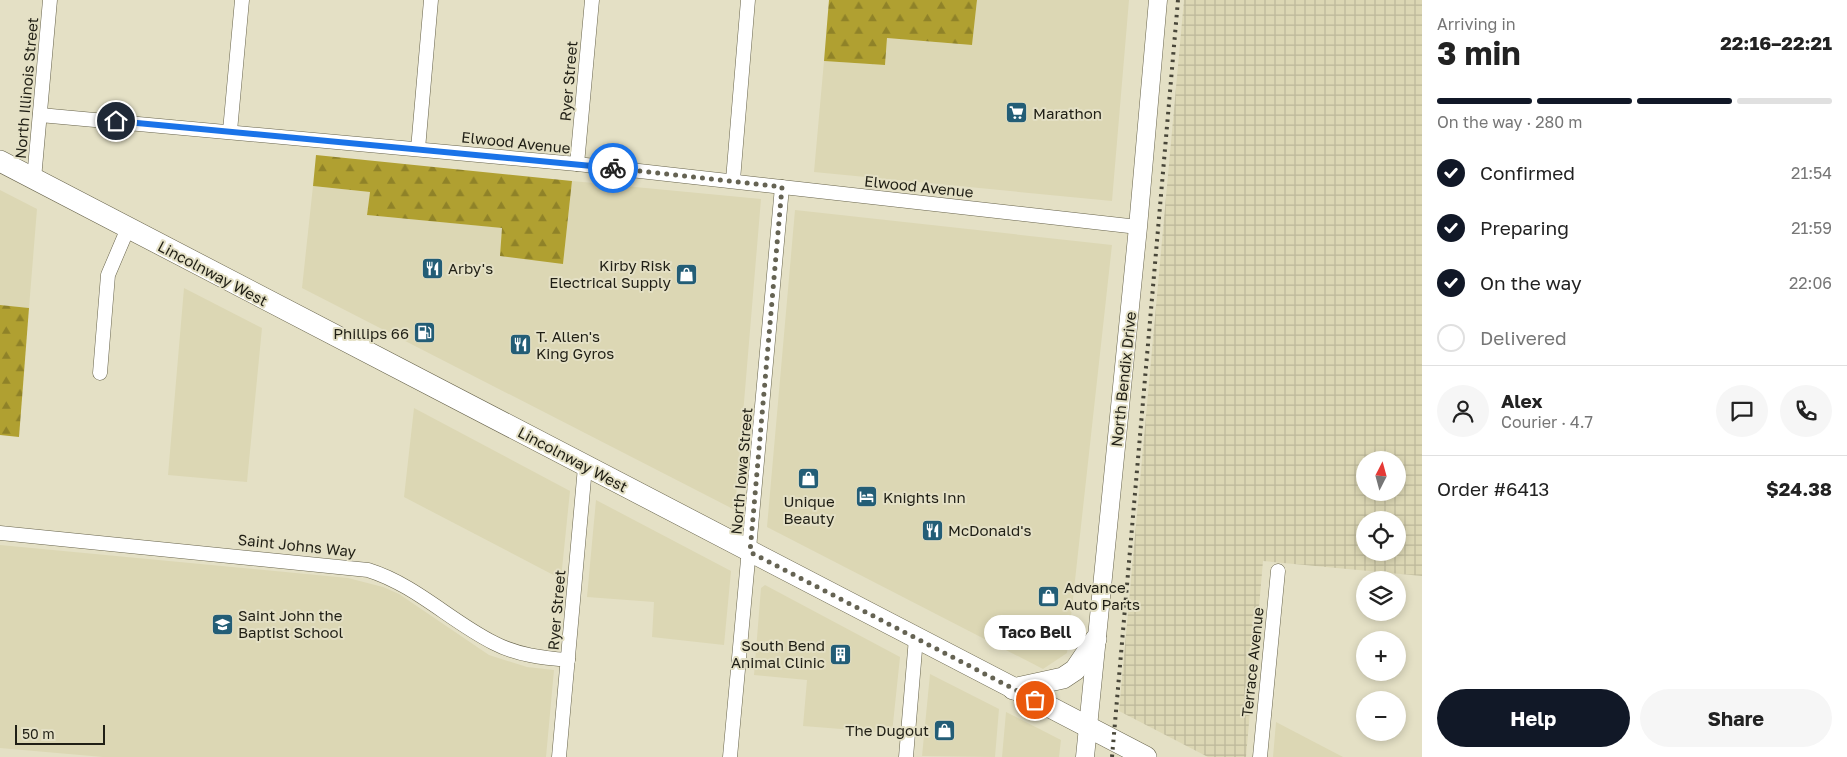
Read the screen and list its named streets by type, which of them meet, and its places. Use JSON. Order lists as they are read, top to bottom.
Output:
{
  "streets": {
    "main road": ["Lincolnway West"],
    "street": [
      "Ryer Street",
      "North Illinois Street",
      "Elwood Avenue",
      "North Bendix Drive",
      "North Iowa Street",
      "Saint Johns Way",
      "Terrace Avenue"
    ]
  },
  "crossings": [
    ["Ryer Street", "Elwood Avenue"],
    ["Ryer Street", "Lincolnway West"],
    ["Ryer Street", "Saint Johns Way"],
    ["North Illinois Street", "Elwood Avenue"],
    ["North Illinois Street", "Lincolnway West"],
    ["Elwood Avenue", "North Bendix Drive"],
    ["Elwood Avenue", "North Iowa Street"],
    ["Lincolnway West", "North Bendix Drive"],
    ["Lincolnway West", "North Iowa Street"]
  ],
  "places": {
    "supermarket": ["Marathon"],
    "restaurant": ["Arby's", "T. Allen's King Gyros", "McDonald's"],
    "shop": [
      "Kirby Risk Electrical Supply",
      "Unique Beauty",
      "Advance Auto Parts",
      "The Dugout"
    ],
    "fuel station": ["Phillips 66"],
    "hotel": ["Knights Inn"],
    "school or university": ["Saint John the Baptist School"],
    "building": ["South Bend Animal Clinic"],
    "other": ["Taco Bell"]
  },
  "scale_bar": "50 m",
  "north": "top",
  "page": {
    "heading": ["3 min", "Arriving in", "22:16–22:21"],
    "panel": [
      "Alex",
      "Courier · 4.7",
      "Order #6413",
      "$24.38"
    ],
    "bar": "On the way · 280 m",
    "list": [
      ["Confirmed", "21:54"],
      ["Preparing", "21:59"],
      ["On the way", "22:06"],
      "Delivered"
    ],
    "map_buttons": ["+", "−"],
    "bubble": "Taco Bell",
    "buttons": ["Help", "Share"],
    "scale": "50 m"
  }
}
